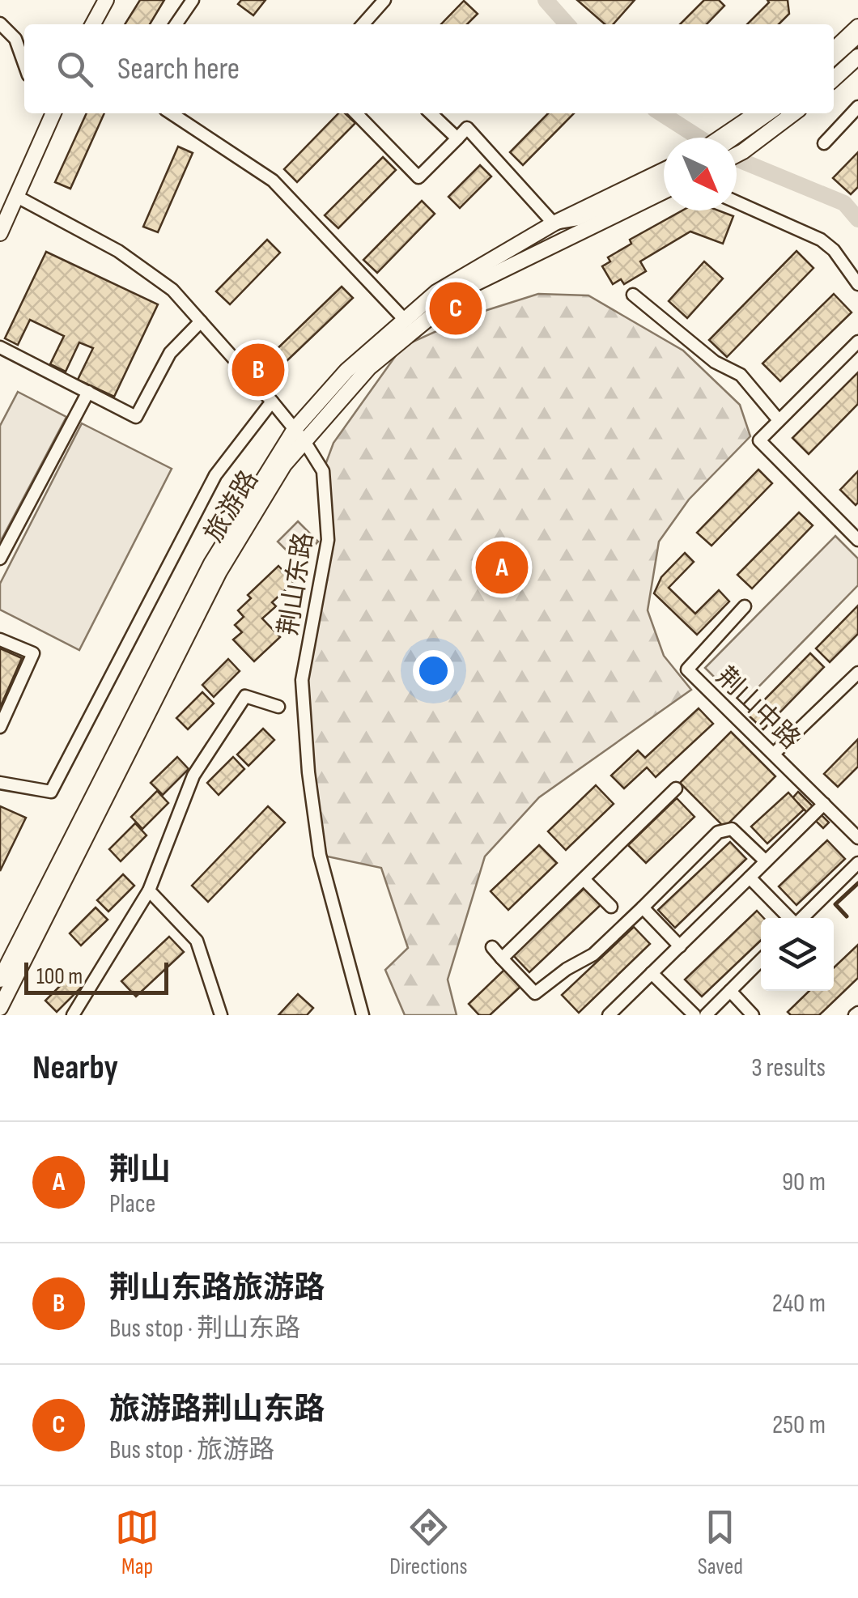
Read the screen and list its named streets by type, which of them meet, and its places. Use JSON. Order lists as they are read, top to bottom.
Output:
{
  "streets": {
    "main road": ["旅游路"],
    "street": ["荆山东路", "荆山中路"]
  },
  "crossings": [
    ["旅游路", "荆山东路"]
  ],
  "scale_bar": "100 m",
  "north": "bottom right",
  "page": {
    "search": "Search here",
    "pins": ["C", "B", "A"],
    "scale": "100 m",
    "heading": ["Nearby", "3 results"],
    "list": [
      {
        "mark": "A",
        "name": "荆山",
        "note": "Place",
        "value": "90 m"
      },
      {
        "mark": "B",
        "name": "荆山东路旅游路",
        "note": "Bus stop · 荆山东路",
        "value": "240 m"
      },
      {
        "mark": "C",
        "name": "旅游路荆山东路",
        "note": "Bus stop · 旅游路",
        "value": "250 m"
      }
    ],
    "nav": ["Map", "Directions", "Saved"]
  }
}
